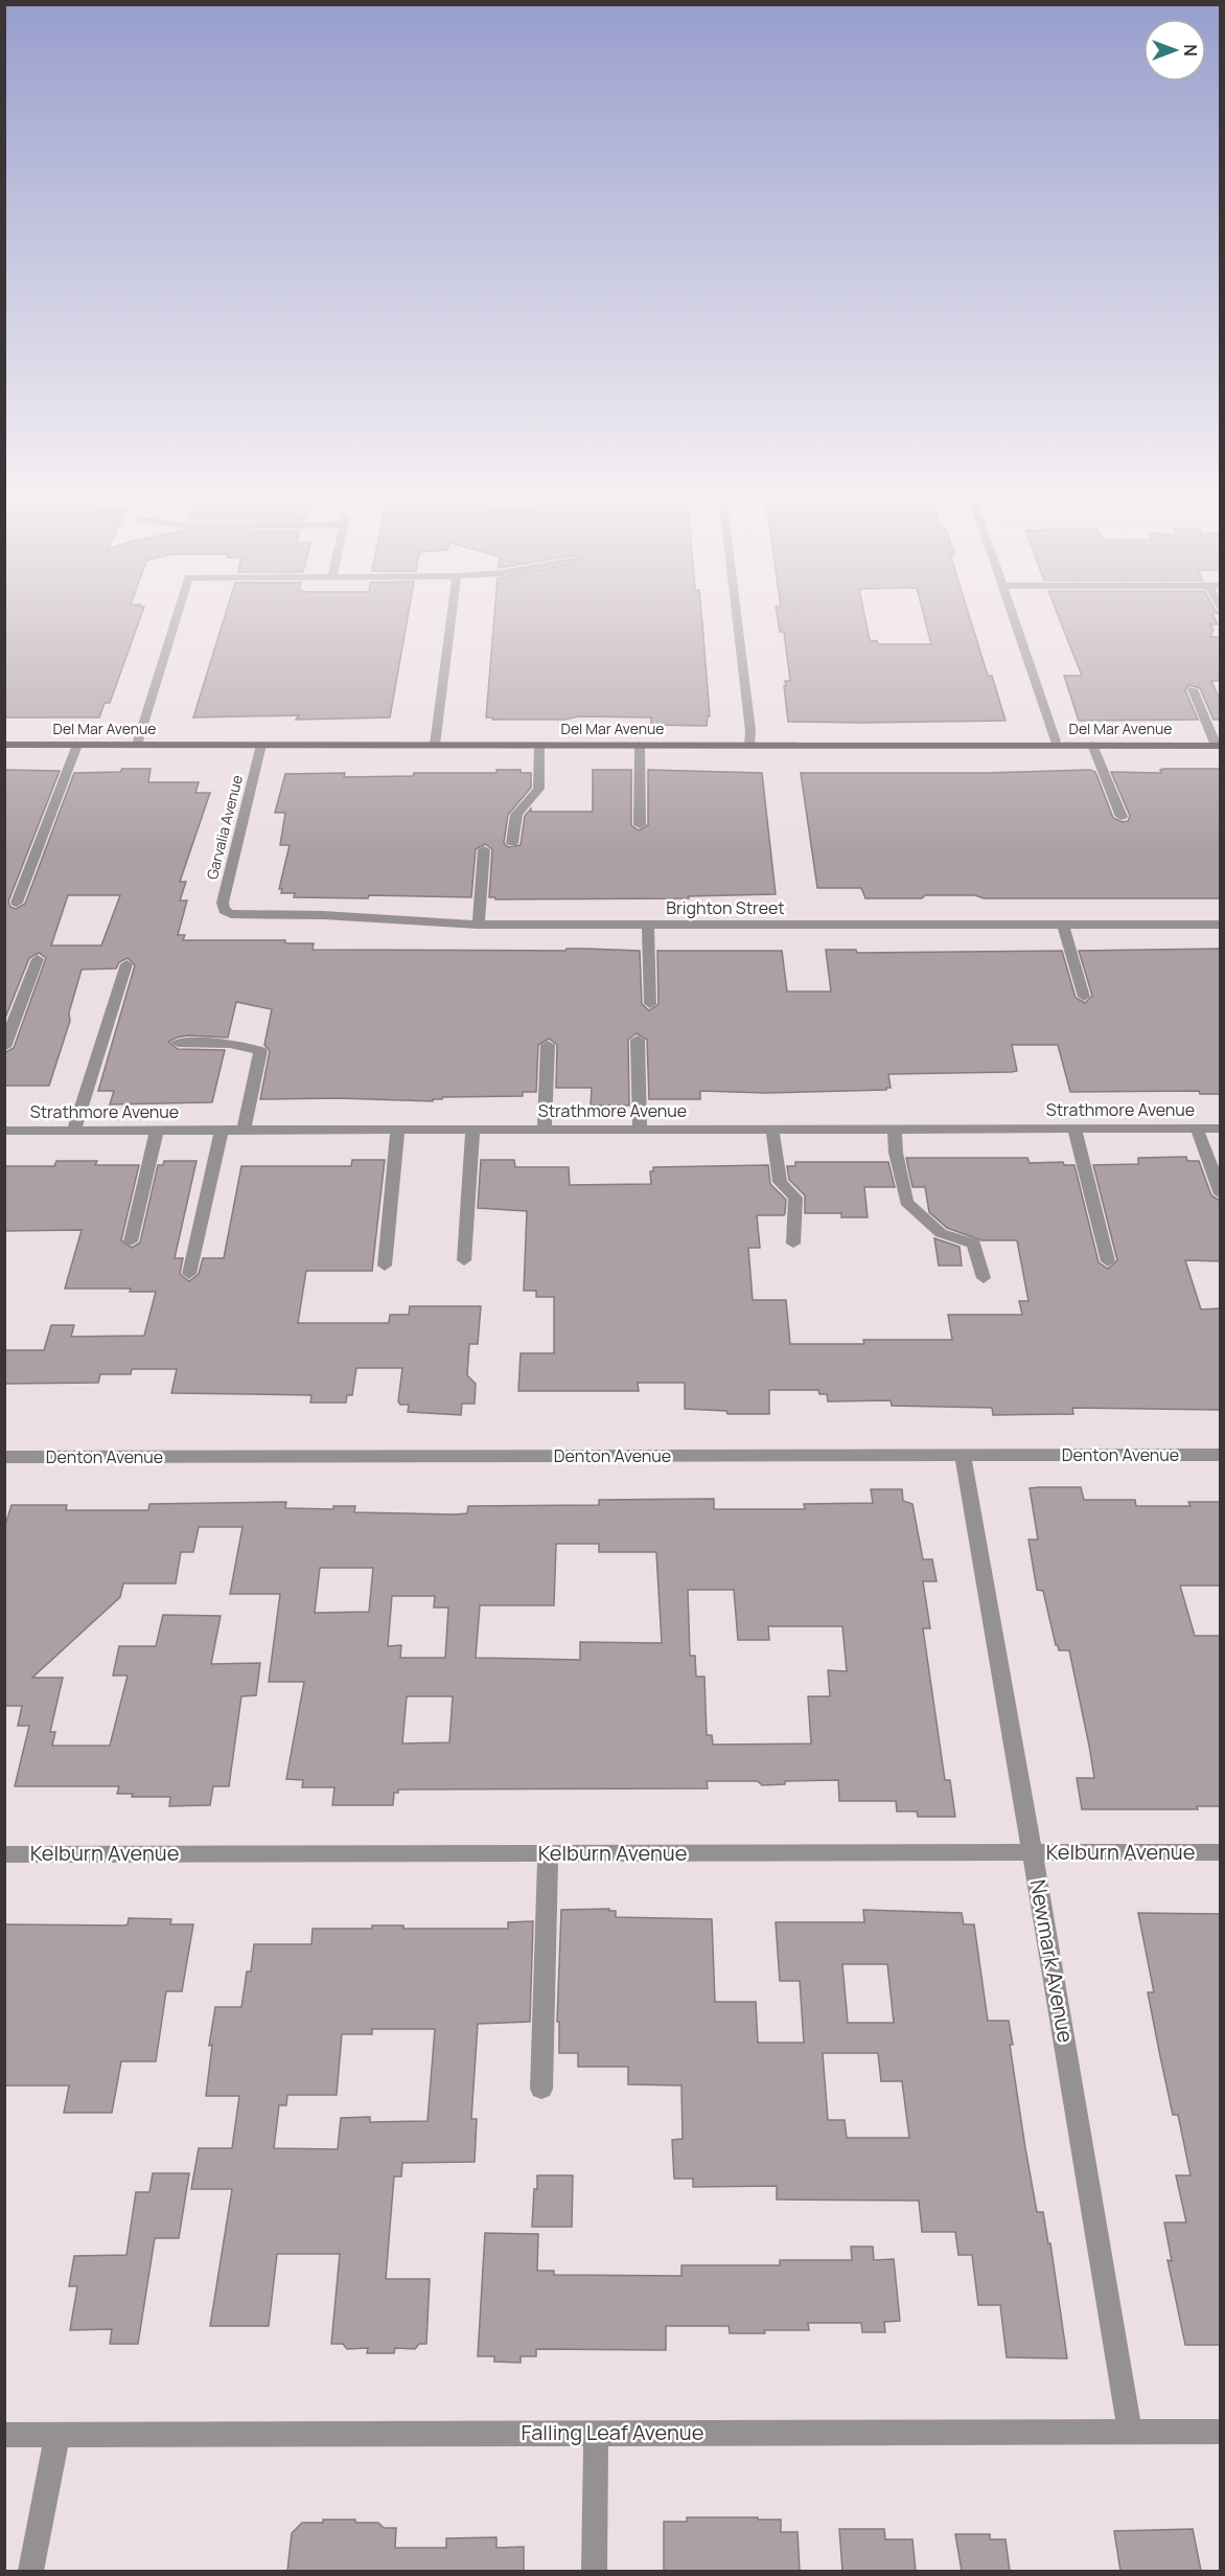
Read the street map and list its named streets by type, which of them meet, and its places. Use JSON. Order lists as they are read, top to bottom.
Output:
{
  "streets": {
    "main road": ["Del Mar Avenue"],
    "street": [
      "Garvalia Avenue",
      "Brighton Street",
      "Strathmore Avenue",
      "Denton Avenue",
      "Kelburn Avenue",
      "Newmark Avenue",
      "Falling Leaf Avenue"
    ]
  },
  "crossings": [
    ["Del Mar Avenue", "Garvalia Avenue"],
    ["Garvalia Avenue", "Brighton Street"],
    ["Denton Avenue", "Newmark Avenue"],
    ["Kelburn Avenue", "Newmark Avenue"],
    ["Newmark Avenue", "Falling Leaf Avenue"]
  ],
  "north": "right"
}
